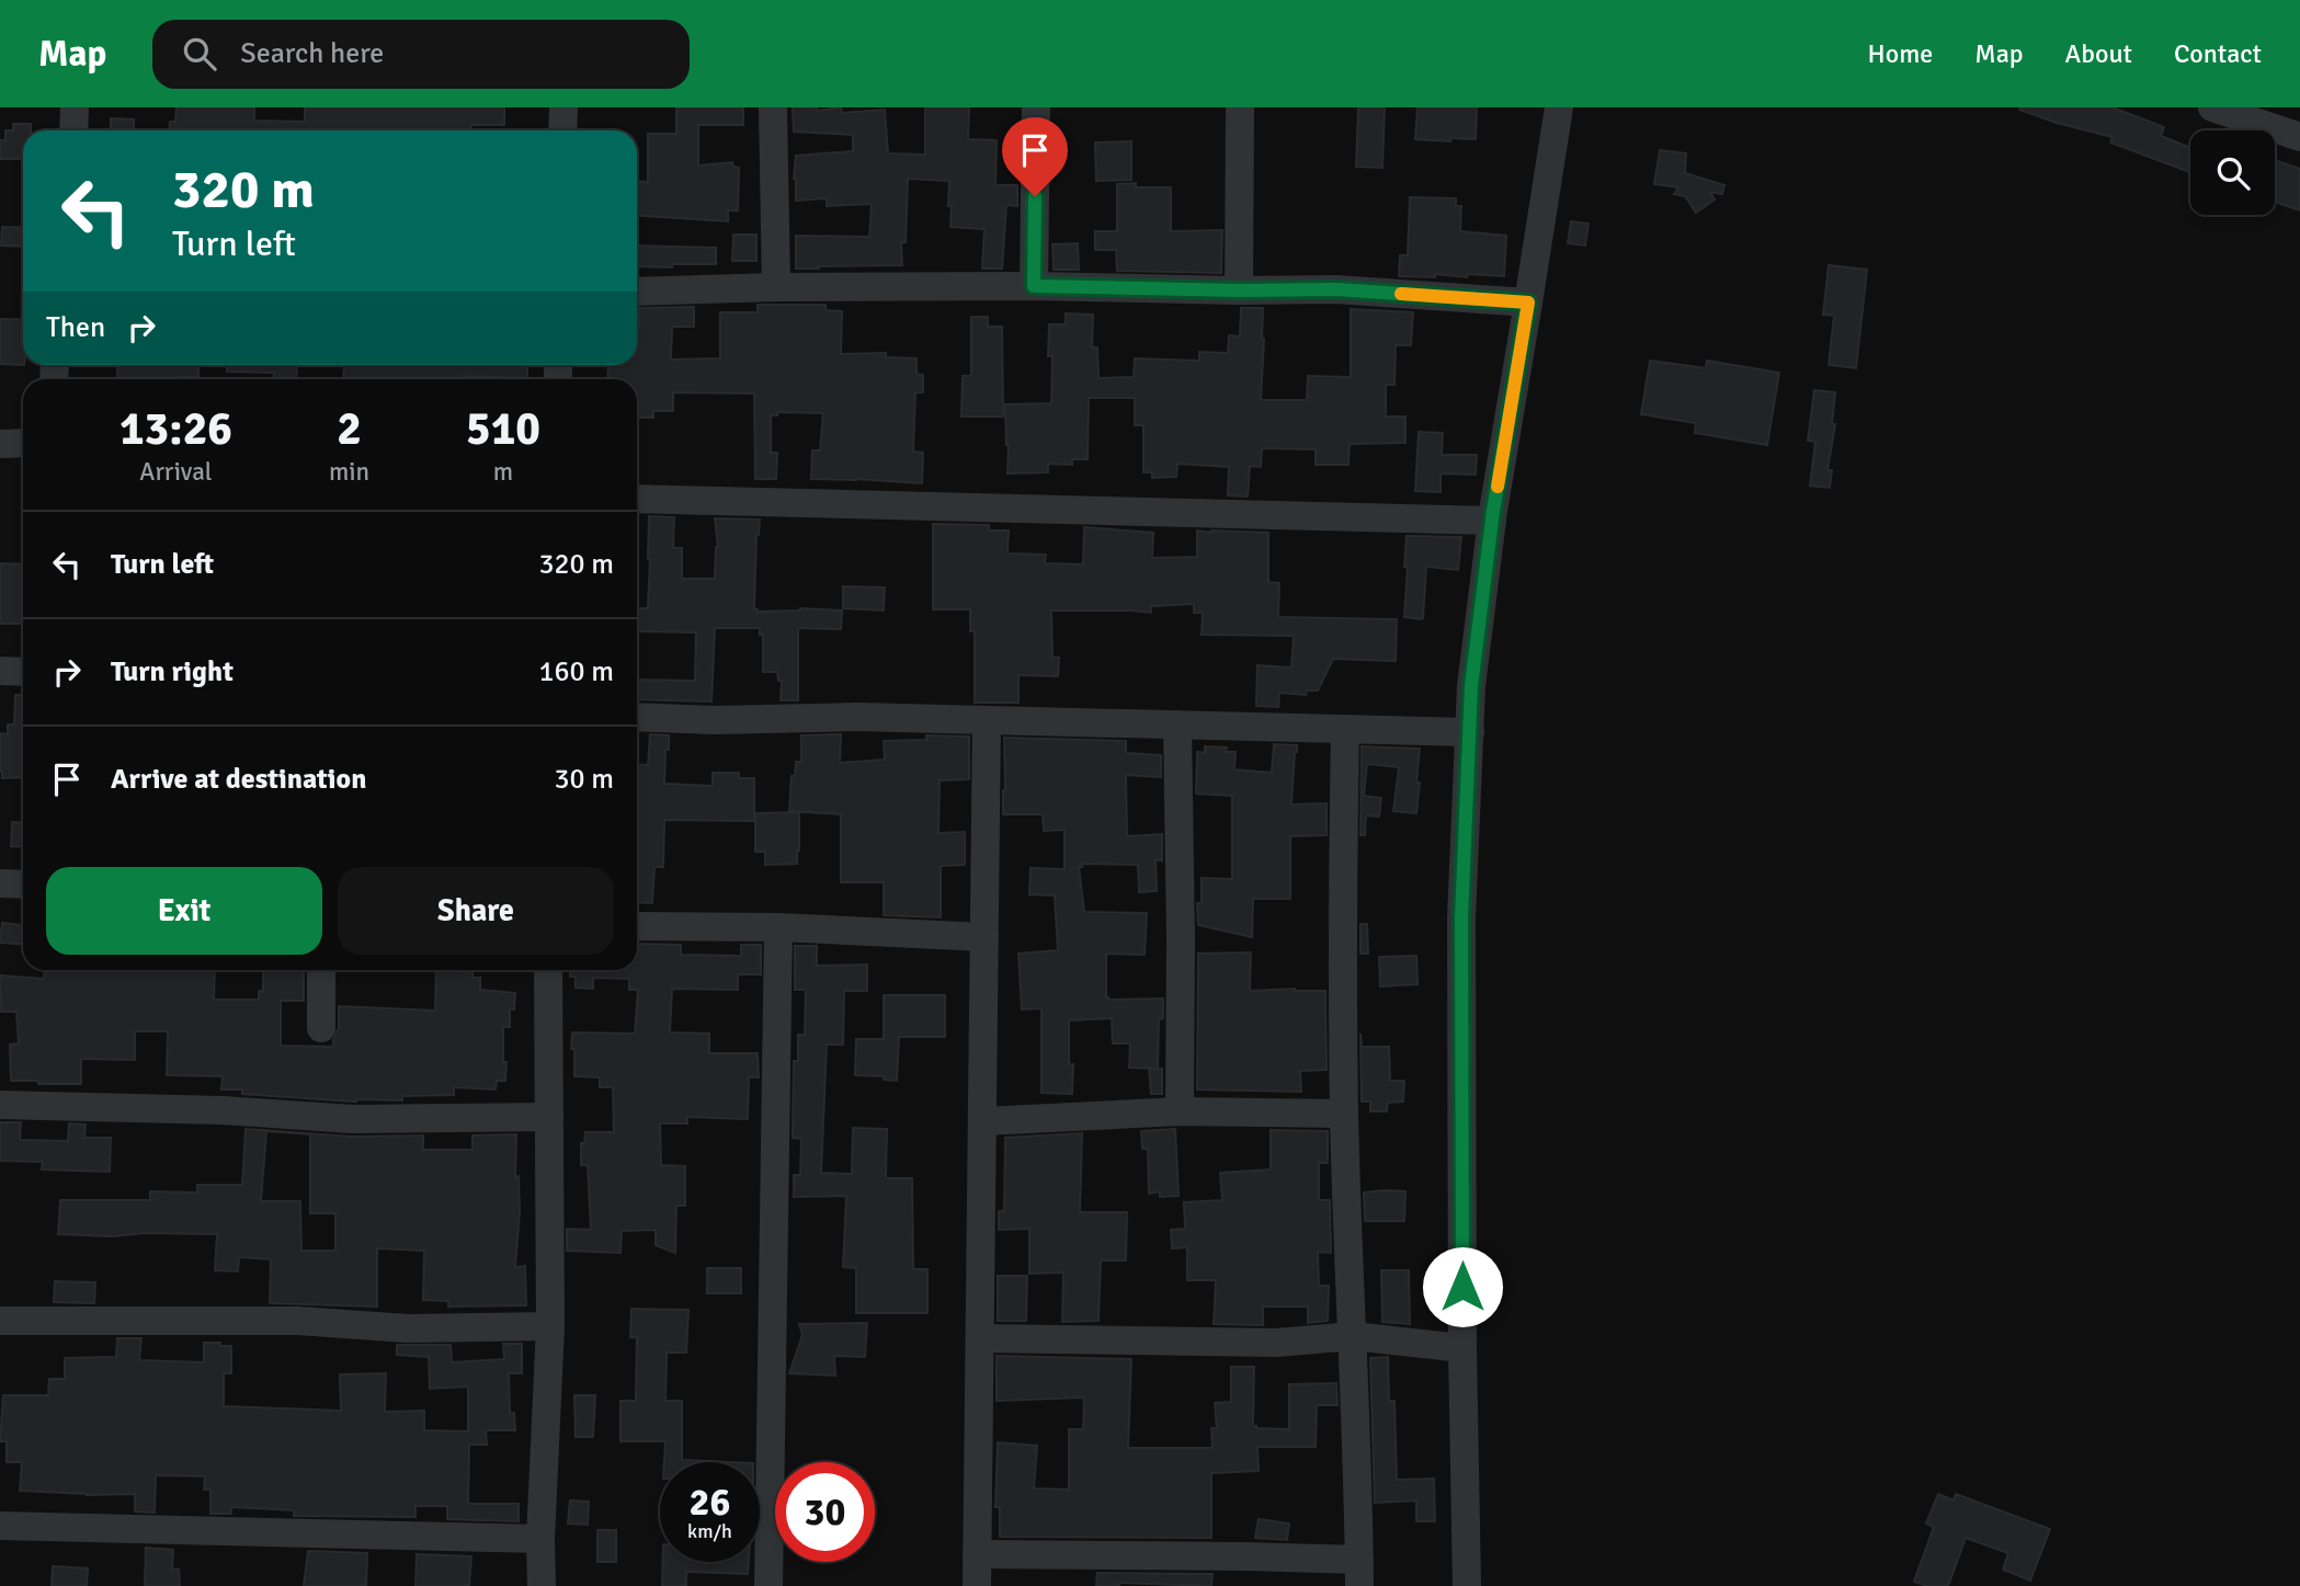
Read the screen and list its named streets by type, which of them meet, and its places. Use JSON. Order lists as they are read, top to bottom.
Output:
{
  "page": {
    "header": "Map",
    "search": "Search here",
    "nav": [
      "Home",
      "Map",
      "About",
      "Contact"
    ],
    "turn": ["320 m", "Turn left"],
    "then": "Then",
    "eta": [
      "13:26",
      "Arrival",
      "2",
      "min",
      "510",
      "m"
    ],
    "list": [
      {
        "name": "Turn left",
        "value": "320 m"
      },
      {
        "name": "Turn right",
        "value": "160 m"
      },
      {
        "name": "Arrive at destination",
        "value": "30 m"
      }
    ],
    "buttons": ["Exit", "Share"],
    "speed": "26 km/h",
    "limit": "30"
  }
}
